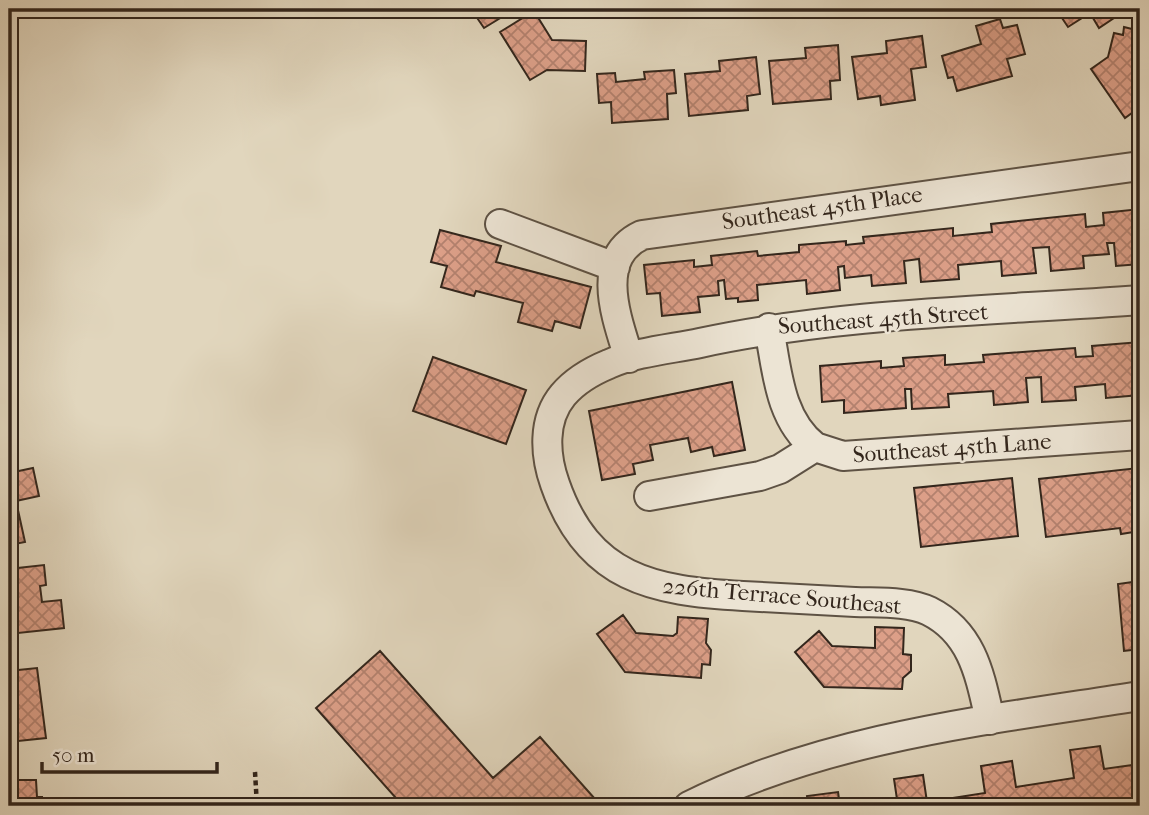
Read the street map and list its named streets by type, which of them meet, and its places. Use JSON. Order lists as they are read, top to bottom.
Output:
{
  "streets": {
    "street": [
      "Southeast 45th Place",
      "Southeast 45th Street",
      "Southeast 45th Lane",
      "226th Terrace Southeast"
    ]
  },
  "crossings": [
    ["Southeast 45th Street", "226th Terrace Southeast"]
  ],
  "scale_bar": "50 m"
}
